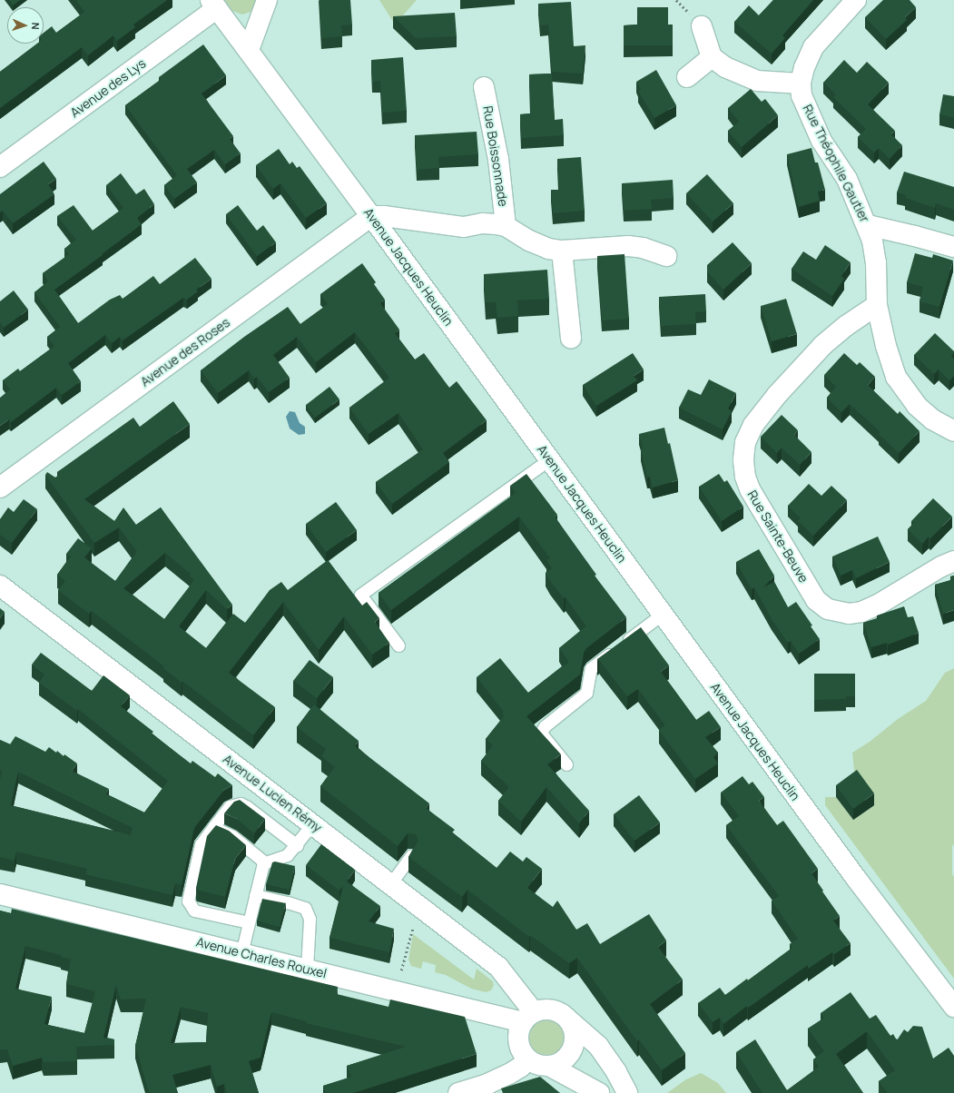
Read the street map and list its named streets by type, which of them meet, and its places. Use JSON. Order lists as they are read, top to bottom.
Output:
{
  "streets": {
    "street": [
      "Avenue des Lys",
      "Rue Boissonnade",
      "Rue Théophile Gautier",
      "Avenue Jacques Heuclin",
      "Avenue des Roses",
      "Rue Sainte-Beuve",
      "Avenue Lucien Rémy",
      "Avenue Charles Rouxel"
    ]
  },
  "crossings": [
    ["Avenue des Lys", "Avenue Jacques Heuclin"],
    ["Rue Théophile Gautier", "Rue Sainte-Beuve"],
    ["Avenue Jacques Heuclin", "Avenue des Roses"],
    ["Avenue Lucien Rémy", "Avenue Charles Rouxel"]
  ],
  "north": "right"
}
